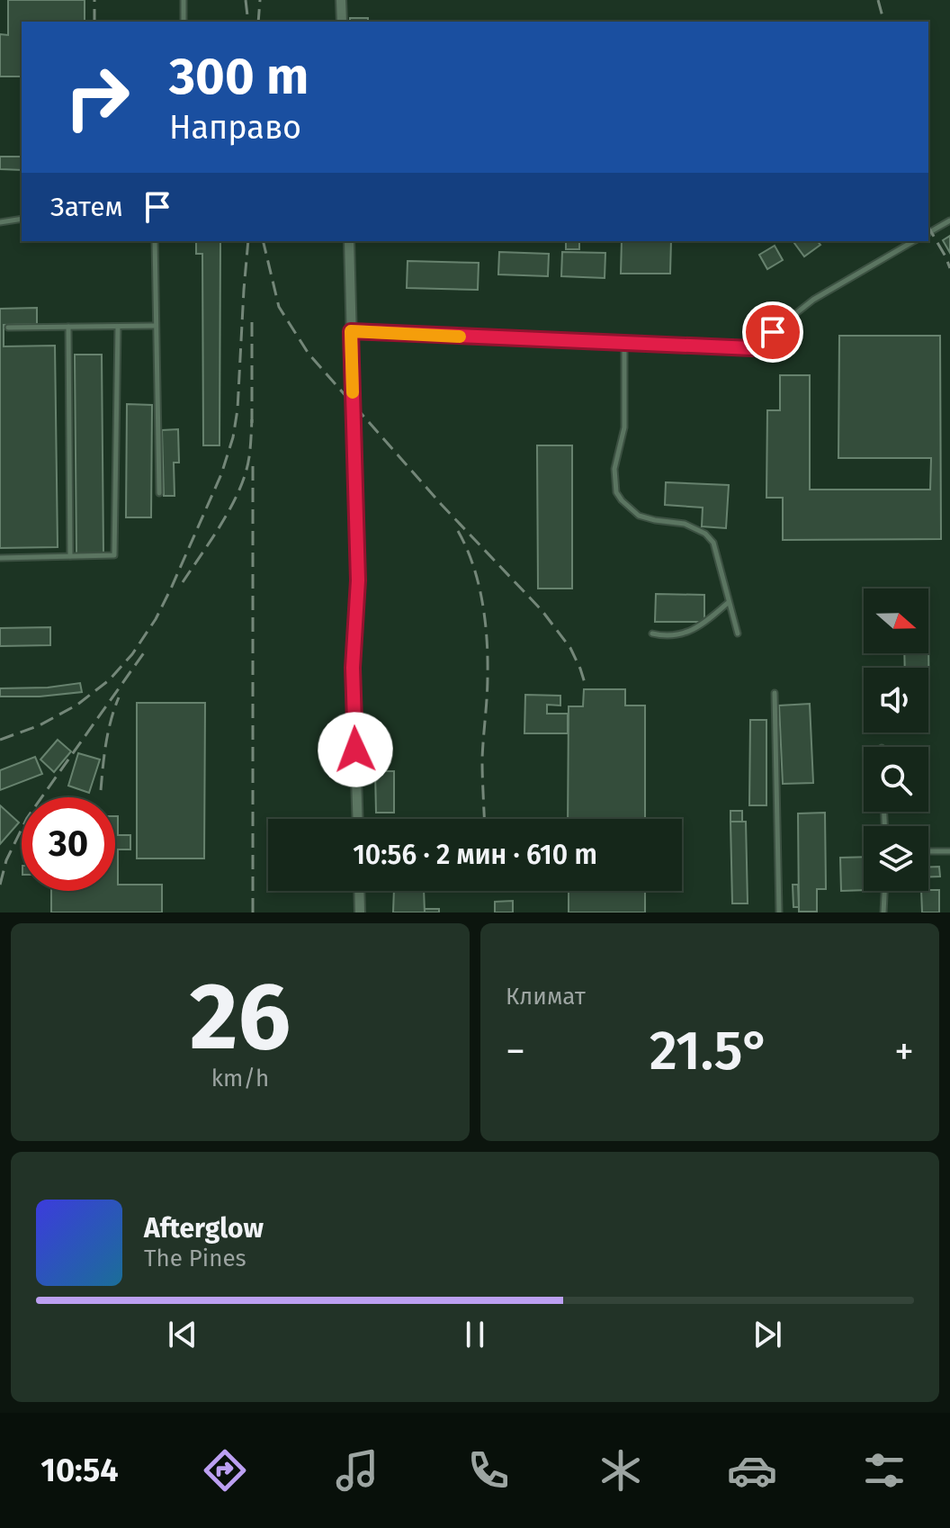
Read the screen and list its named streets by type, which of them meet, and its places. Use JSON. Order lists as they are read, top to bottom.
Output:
{
  "north": "right",
  "page": {
    "turn": ["300 m", "Направо"],
    "then": "Затем",
    "limit": "30",
    "trip": "10:56 · 2 мин · 610 m",
    "tile": [
      ["26", "km/h"],
      "Климат"
    ],
    "heat": ["−", "21.5°", "+"],
    "song": ["Afterglow", "The Pines"],
    "tabs": "10:54"
  }
}
